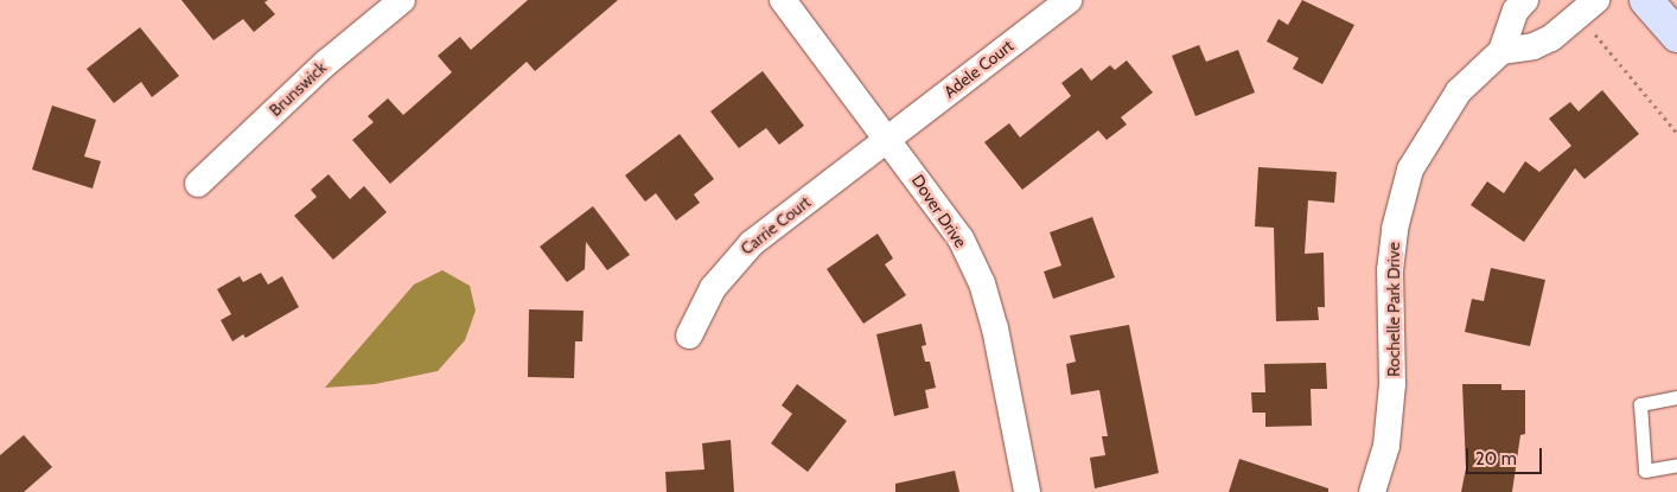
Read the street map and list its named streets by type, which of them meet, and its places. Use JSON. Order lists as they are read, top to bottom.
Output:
{
  "streets": {
    "street": [
      "Adele Court",
      "Brunswick",
      "Dover Drive",
      "Carrie Court",
      "Rochelle Park Drive"
    ]
  },
  "crossings": [
    ["Adele Court", "Dover Drive"],
    ["Adele Court", "Carrie Court"],
    ["Dover Drive", "Carrie Court"]
  ],
  "scale_bar": "20 m"
}
